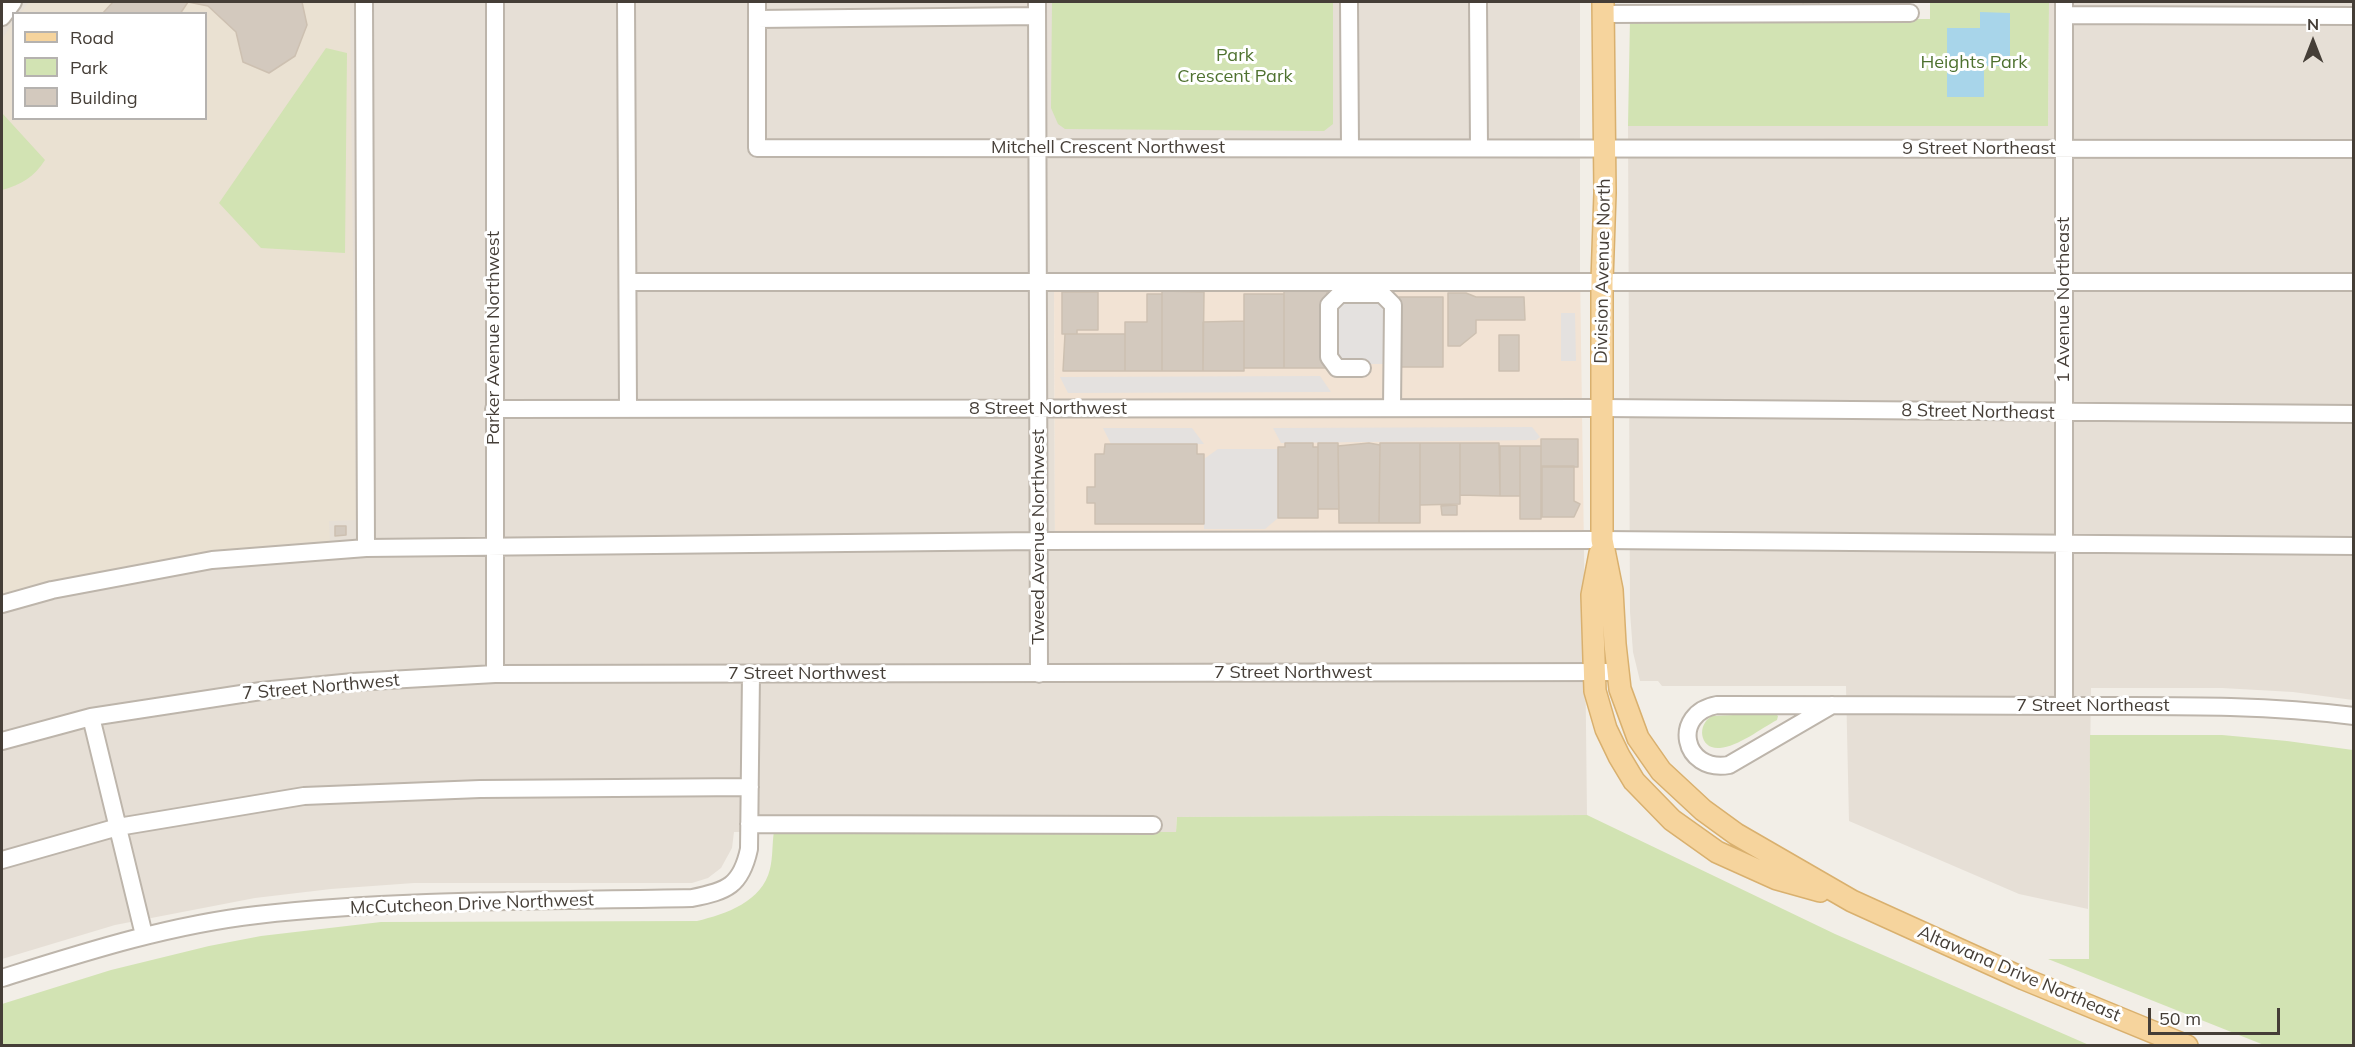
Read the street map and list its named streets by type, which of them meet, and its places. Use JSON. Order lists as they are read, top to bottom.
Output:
{
  "streets": {
    "main road": ["Division Avenue North", "Altawana Drive Northeast"],
    "street": [
      "Mitchell Crescent Northwest",
      "9 Street Northeast",
      "1 Avenue Northeast",
      "Parker Avenue Northwest",
      "8 Street Northwest",
      "8 Street Northeast",
      "Tweed Avenue Northwest",
      "7 Street Northwest",
      "7 Street Northeast",
      "McCutcheon Drive Northwest"
    ]
  },
  "crossings": [
    ["Mitchell Crescent Northwest", "9 Street Northeast"],
    ["Mitchell Crescent Northwest", "Division Avenue North"],
    ["Mitchell Crescent Northwest", "Tweed Avenue Northwest"],
    ["9 Street Northeast", "Division Avenue North"],
    ["9 Street Northeast", "1 Avenue Northeast"],
    ["Division Avenue North", "8 Street Northwest"],
    ["Division Avenue North", "8 Street Northeast"],
    ["Division Avenue North", "7 Street Northwest"],
    ["Division Avenue North", "Altawana Drive Northeast"],
    ["1 Avenue Northeast", "8 Street Northeast"],
    ["1 Avenue Northeast", "7 Street Northeast"],
    ["Parker Avenue Northwest", "8 Street Northwest"],
    ["Parker Avenue Northwest", "7 Street Northwest"],
    ["8 Street Northwest", "8 Street Northeast"],
    ["8 Street Northwest", "Tweed Avenue Northwest"],
    ["Tweed Avenue Northwest", "7 Street Northwest"],
    ["7 Street Northwest", "McCutcheon Drive Northwest"]
  ],
  "parks": ["Park Crescent Park", "Heights Park"],
  "legend": ["Road", "Park", "Building"],
  "scale_bar": "50 m",
  "north": "top"
}
